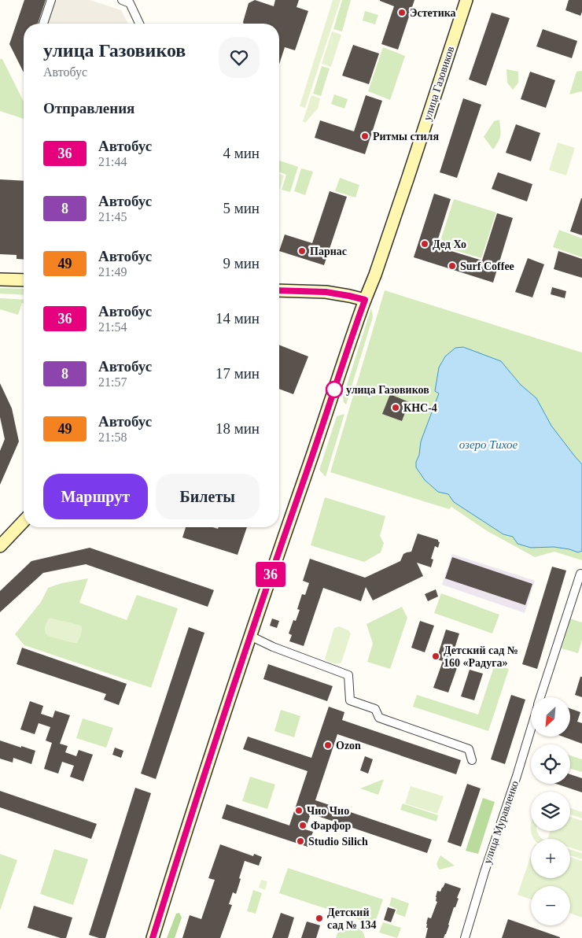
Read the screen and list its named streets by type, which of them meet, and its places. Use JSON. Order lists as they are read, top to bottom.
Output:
{
  "streets": {
    "main road": ["улица Газовиков"],
    "street": ["улица Муравленко"]
  },
  "water": ["озеро Тихое"],
  "places": [
    "Эстетика",
    "Ритмы стиля",
    "Дед Хо",
    "Парнас",
    "Surf Coffee",
    "улица Газовиков",
    "КНС-4",
    "Детский сад № 160 «Радуга»",
    "Ozon",
    "Чио Чио",
    "Фарфор",
    "Studio Silich",
    "Детский сад № 134"
  ],
  "lines": ["bus line 36"],
  "north": "bottom left",
  "page": {
    "on_map": "36",
    "heading": [
      ["улица Газовиков", "Автобус"],
      "Отправления"
    ],
    "list": [
      {
        "mark": "36",
        "name": "Автобус",
        "note": "21:44",
        "value": "4 мин"
      },
      {
        "mark": "8",
        "name": "Автобус",
        "note": "21:45",
        "value": "5 мин"
      },
      {
        "mark": "49",
        "name": "Автобус",
        "note": "21:49",
        "value": "9 мин"
      },
      {
        "mark": "36",
        "name": "Автобус",
        "note": "21:54",
        "value": "14 мин"
      },
      {
        "mark": "8",
        "name": "Автобус",
        "note": "21:57",
        "value": "17 мин"
      },
      {
        "mark": "49",
        "name": "Автобус",
        "note": "21:58",
        "value": "18 мин"
      }
    ],
    "buttons": ["Маршрут", "Билеты"],
    "map_buttons": ["+", "−"]
  }
}
